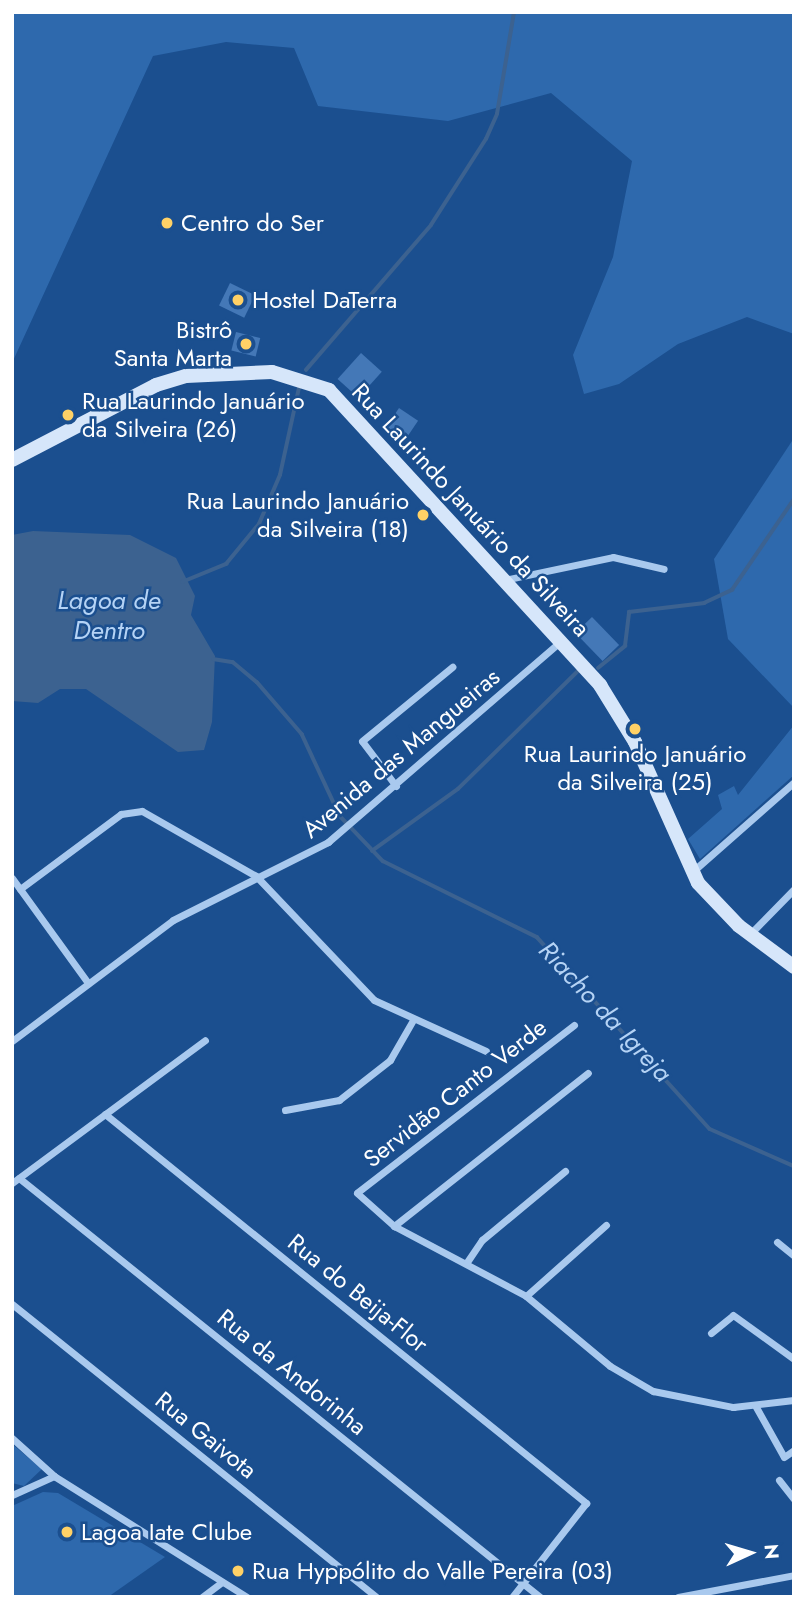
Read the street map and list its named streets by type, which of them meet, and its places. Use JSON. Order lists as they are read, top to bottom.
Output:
{
  "streets": {
    "main road": ["Rua Laurindo Januário da Silveira"],
    "street": [
      "Avenida das Mangueiras",
      "Servidão Canto Verde",
      "Rua do Beija-Flor",
      "Rua da Andorinha",
      "Rua Gaivota"
    ]
  },
  "crossings": [
    ["Rua Laurindo Januário da Silveira", "Avenida das Mangueiras"],
    ["Rua do Beija-Flor", "Rua da Andorinha"]
  ],
  "water": ["Lagoa de Dentro", "Riacho da Igreja"],
  "places": [
    "Centro do Ser",
    "Hostel DaTerra",
    "Bistrô Santa Marta",
    "Rua Laurindo Januário da Silveira (26)",
    "Rua Laurindo Januário da Silveira (18)",
    "Rua Laurindo Januário da Silveira (25)",
    "Lagoa Iate Clube",
    "Rua Hyppólito do Valle Pereira (03)"
  ],
  "north": "right"
}
